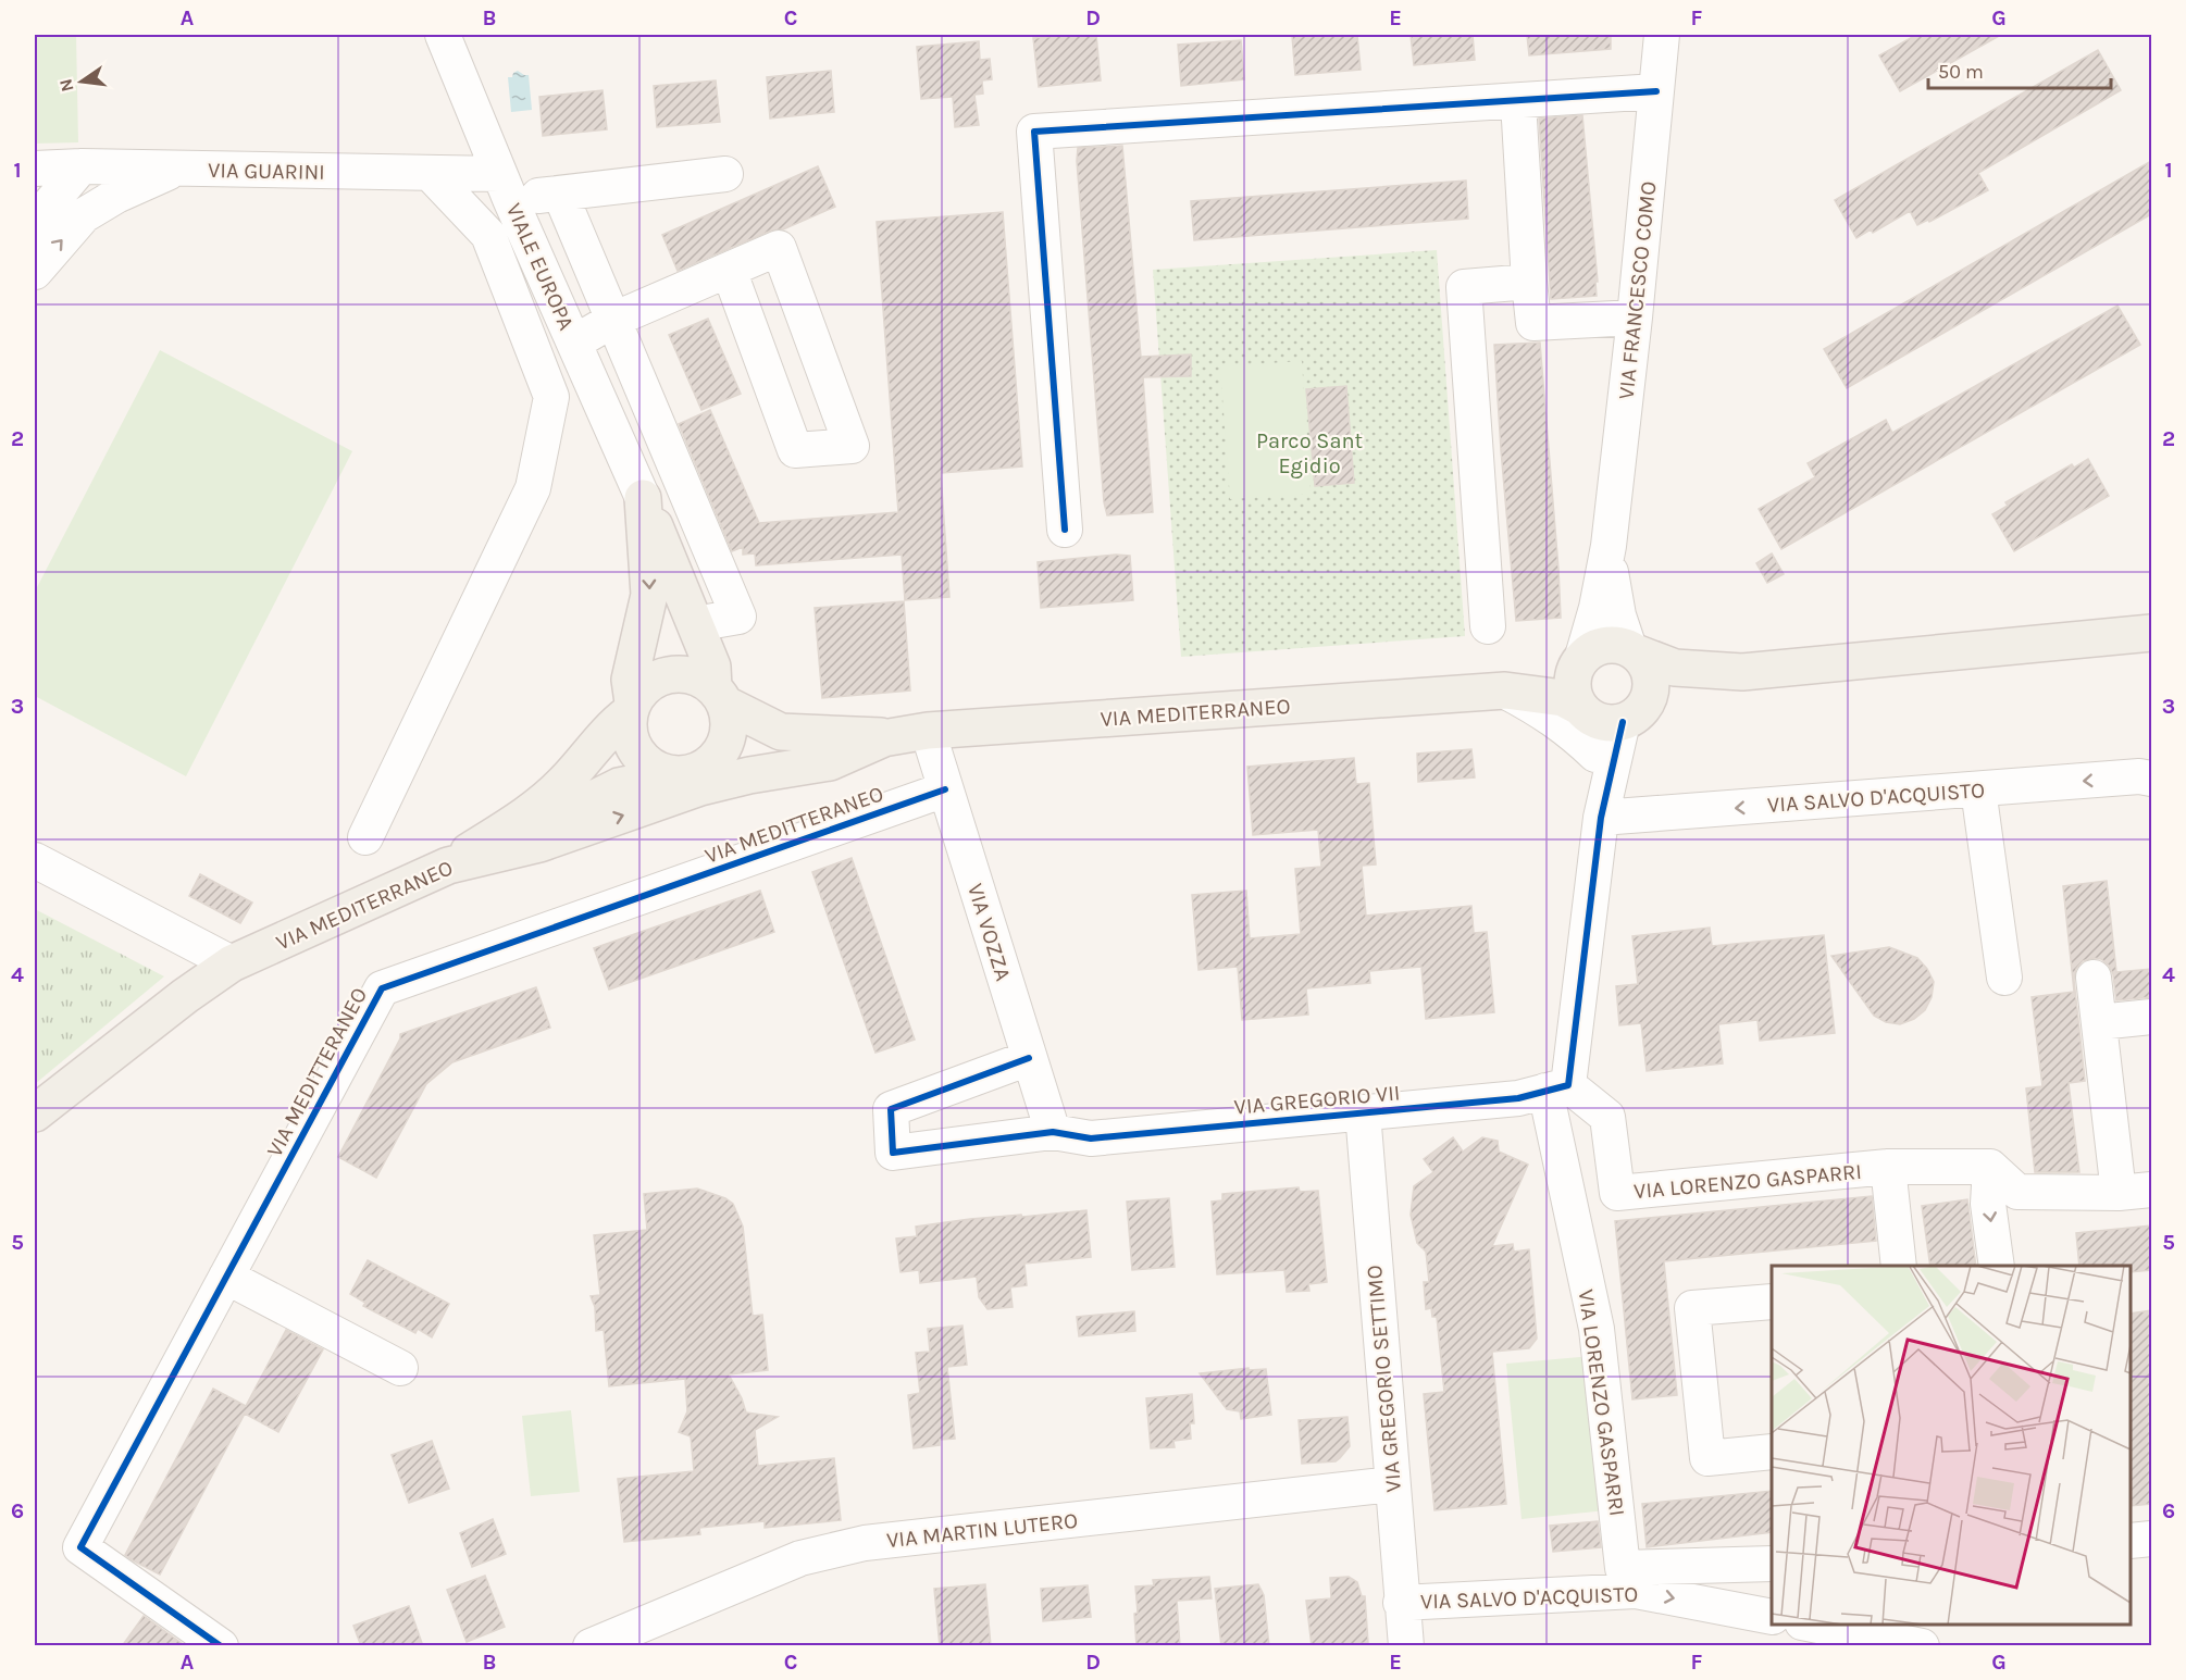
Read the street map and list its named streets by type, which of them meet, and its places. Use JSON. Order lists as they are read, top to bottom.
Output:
{
  "streets": {
    "main road": ["VIA MEDITERRANEO"],
    "street": [
      "VIA GUARINI",
      "VIALE EUROPA",
      "VIA FRANCESCO COMO",
      "VIA SALVO D'ACQUISTO",
      "VIA MEDITTERANEO",
      "VIA VOZZA",
      "VIA GREGORIO VII",
      "VIA LORENZO GASPARRI",
      "VIA GREGORIO SETTIMO",
      "VIA MARTIN LUTERO"
    ]
  },
  "crossings": [
    ["VIA GUARINI", "VIALE EUROPA"],
    ["VIA FRANCESCO COMO", "VIA MEDITERRANEO"],
    ["VIA MEDITERRANEO", "VIA VOZZA"],
    ["VIA SALVO D'ACQUISTO", "VIA GREGORIO SETTIMO"],
    ["VIA MEDITTERANEO", "VIA VOZZA"],
    ["VIA VOZZA", "VIA GREGORIO VII"],
    ["VIA GREGORIO VII", "VIA LORENZO GASPARRI"],
    ["VIA GREGORIO VII", "VIA GREGORIO SETTIMO"],
    ["VIA GREGORIO SETTIMO", "VIA MARTIN LUTERO"]
  ],
  "parks": ["Parco Sant Egidio"],
  "scale_bar": "50 m",
  "north": "left",
  "grid": {
    "columns": [
      "A",
      "B",
      "C",
      "D",
      "E",
      "F",
      "G"
    ],
    "rows": [
      "1",
      "2",
      "3",
      "4",
      "5",
      "6"
    ]
  }
}
